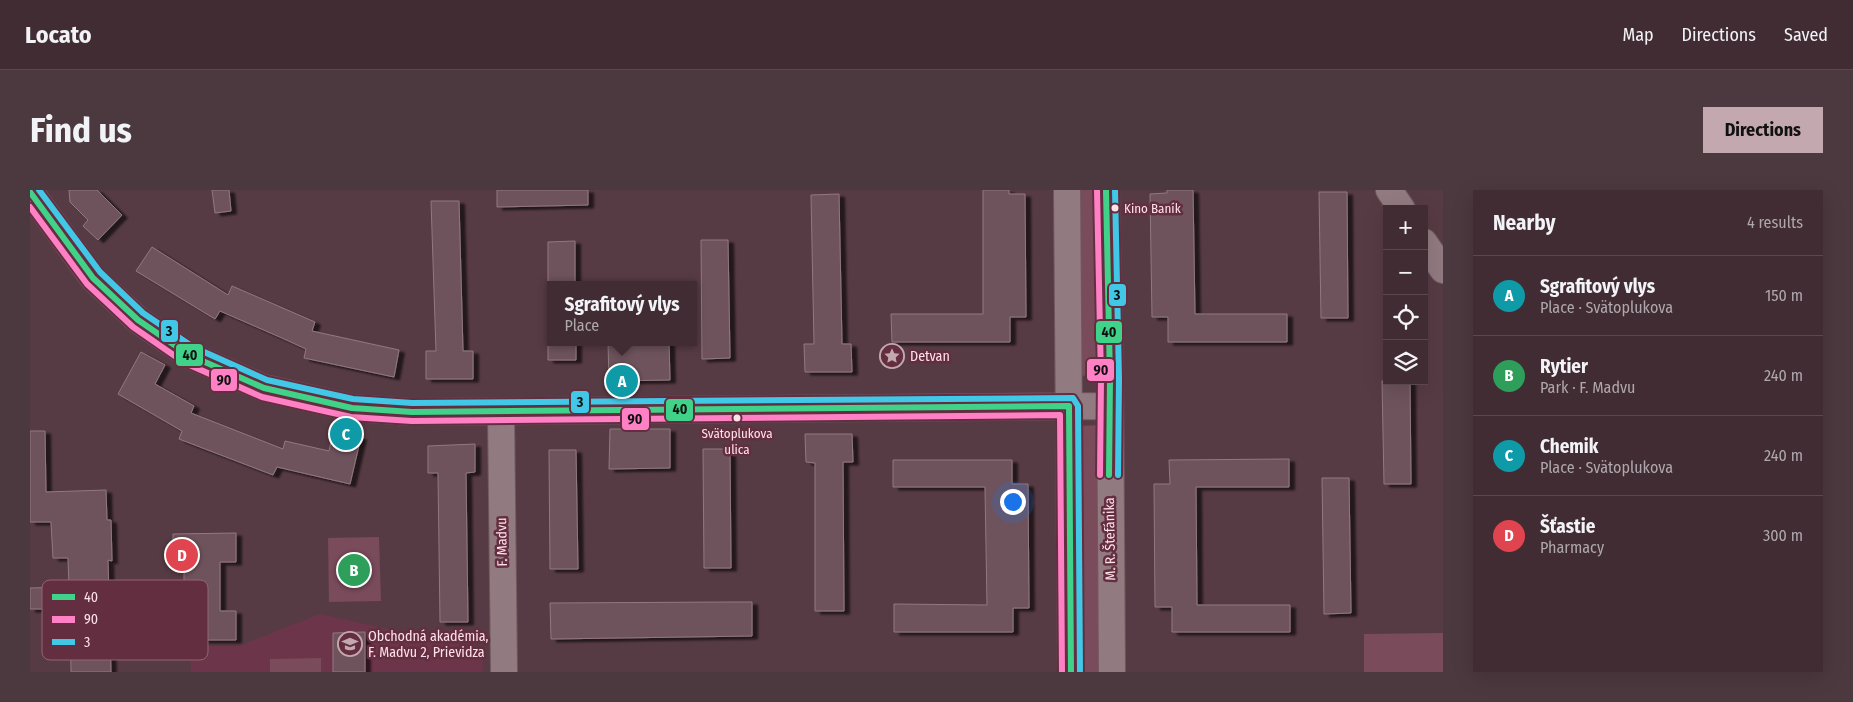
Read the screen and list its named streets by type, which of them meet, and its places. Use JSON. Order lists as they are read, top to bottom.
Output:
{
  "streets": {
    "street": ["M. R. Štefánika", "F. Madvu"]
  },
  "places": {
    "other": ["Kino Baník", "Svätoplukova ulica"],
    "place": ["Detvan"],
    "school or university": ["Obchodná akadémia, F. Madvu 2, Prievidza"]
  },
  "lines": ["transit line 40", "transit line 90", "transit line 3"],
  "legend": ["40", "90", "3"],
  "page": {
    "header": "Locato",
    "nav": ["Map", "Directions", "Saved"],
    "buttons": "Directions",
    "title": "Find us",
    "heading": ["Nearby", "4 results"],
    "map_buttons": ["+", "−"],
    "list": [
      {
        "mark": "A",
        "name": "Sgrafitový vlys",
        "note": "Place · Svätoplukova",
        "value": "150 m"
      },
      {
        "mark": "B",
        "name": "Rytier",
        "note": "Park · F. Madvu",
        "value": "240 m"
      },
      {
        "mark": "C",
        "name": "Chemik",
        "note": "Place · Svätoplukova",
        "value": "240 m"
      },
      {
        "mark": "D",
        "name": "Šťastie",
        "note": "Pharmacy",
        "value": "300 m"
      }
    ],
    "popup": ["Sgrafitový vlys", "Place"],
    "pins": [
      "A",
      "C",
      "D",
      "B"
    ]
  }
}
